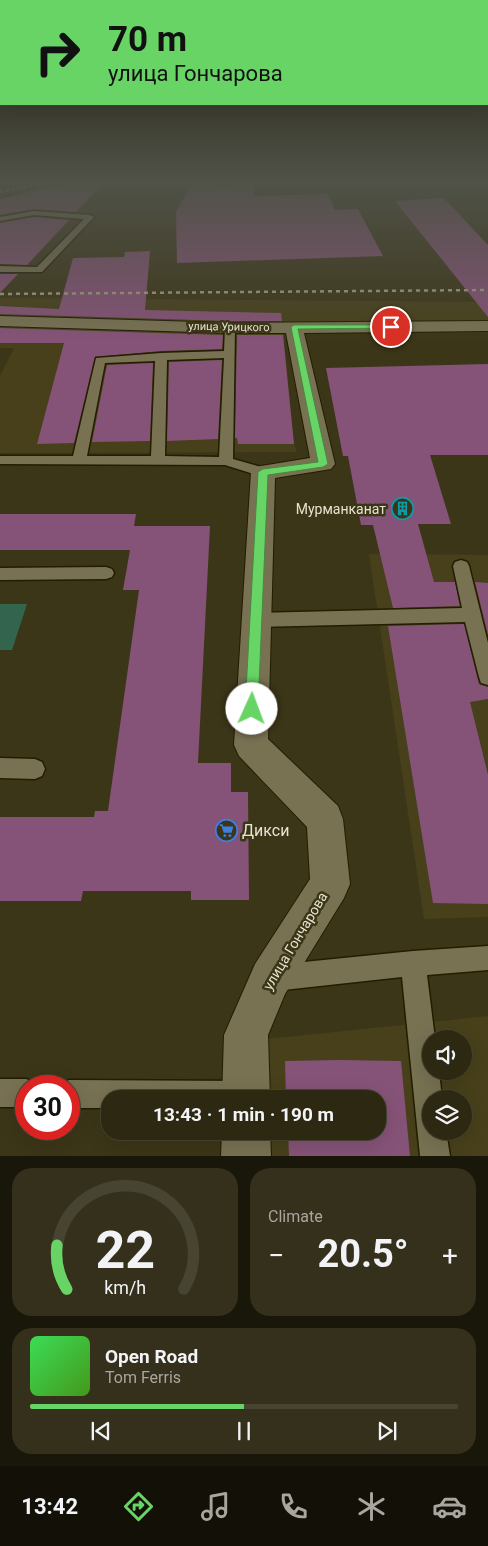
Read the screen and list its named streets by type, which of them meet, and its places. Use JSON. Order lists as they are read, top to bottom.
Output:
{
  "streets": {
    "street": ["улица Урицкого", "улица Гончарова"]
  },
  "places": {
    "building": ["Мурманканат"],
    "supermarket": ["Дикси"]
  },
  "page": {
    "turn": ["70 m", "улица Гончарова"],
    "limit": "30",
    "trip": "13:43 · 1 min · 190 m",
    "tile": "Climate",
    "heat": ["−", "20.5°", "+"],
    "song": ["Open Road", "Tom Ferris"],
    "tabs": "13:42",
    "gauge": ["22", "km/h"]
  }
}
